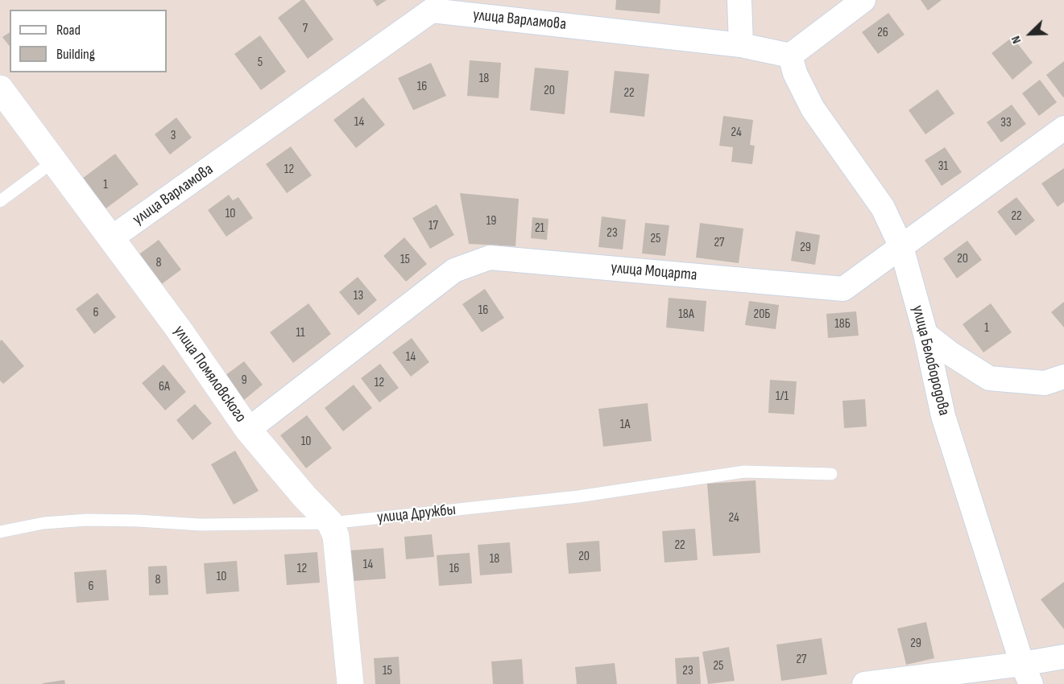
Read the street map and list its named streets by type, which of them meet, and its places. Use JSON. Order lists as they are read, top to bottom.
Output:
{
  "streets": {
    "street": [
      "улица Варламова",
      "улица Моцарта",
      "улица Белобородова",
      "улица Помяловского"
    ],
    "lane": ["улица Дружбы"]
  },
  "crossings": [
    ["улица Варламова", "улица Белобородова"],
    ["улица Варламова", "улица Помяловского"],
    ["улица Моцарта", "улица Белобородова"],
    ["улица Моцарта", "улица Помяловского"],
    ["улица Помяловского", "улица Дружбы"]
  ],
  "house_numbers": [
    "7",
    "26",
    "5",
    "18",
    "16",
    "20",
    "22",
    "14",
    "33",
    "24",
    "3",
    "31",
    "12",
    "1",
    "10",
    "22",
    "19",
    "17",
    "21",
    "23",
    "25",
    "27",
    "29",
    "20",
    "15",
    "8",
    "13",
    "16",
    "6",
    "18А",
    "20Б",
    "18Б",
    "1",
    "11",
    "14",
    "9",
    "12",
    "6А",
    "1/1",
    "1А",
    "10",
    "24",
    "22",
    "20",
    "18",
    "14",
    "12",
    "16",
    "10",
    "8",
    "6",
    "29",
    "27",
    "25",
    "15",
    "23"
  ],
  "legend": ["Road", "Building"],
  "north": "bottom left"
}
